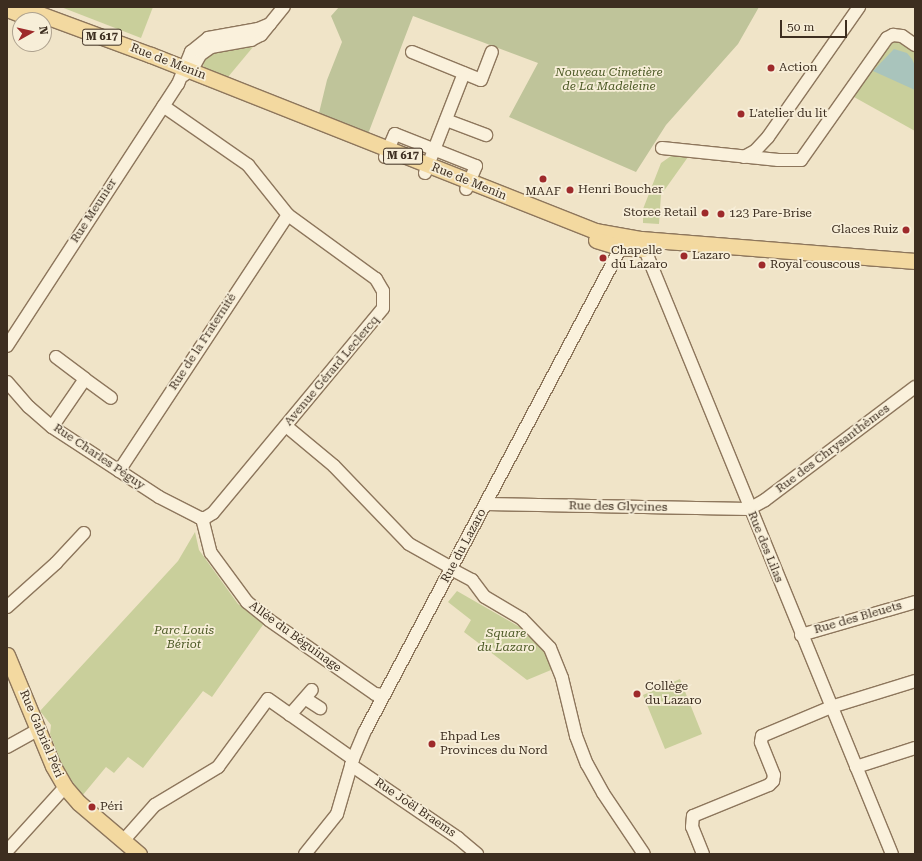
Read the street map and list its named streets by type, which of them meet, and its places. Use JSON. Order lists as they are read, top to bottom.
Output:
{
  "streets": {
    "main road": ["M 617", "Rue de Menin", "Rue Gabriel Péri"],
    "street": [
      "Rue Meunier",
      "Rue de la Fraternité",
      "Avenue Gérard Leclercq",
      "Rue des Chrysanthèmes",
      "Rue Charles Péguy",
      "Rue des Glycines",
      "Rue du Lazaro",
      "Rue des Lilas",
      "Rue des Bleuets",
      "Allée du Béguinage",
      "Rue Joël Braems"
    ]
  },
  "crossings": [
    ["Rue de Menin", "Rue Meunier"],
    ["Rue de Menin", "Rue du Lazaro"],
    ["Rue de Menin", "Rue des Lilas"],
    ["Rue Meunier", "Avenue Gérard Leclercq"],
    ["Rue de la Fraternité", "Avenue Gérard Leclercq"],
    ["Rue de la Fraternité", "Rue Charles Péguy"],
    ["Avenue Gérard Leclercq", "Rue Charles Péguy"],
    ["Avenue Gérard Leclercq", "Allée du Béguinage"],
    ["Rue des Chrysanthèmes", "Rue des Glycines"],
    ["Rue des Chrysanthèmes", "Rue des Lilas"],
    ["Rue Charles Péguy", "Allée du Béguinage"],
    ["Rue des Glycines", "Rue du Lazaro"],
    ["Rue des Glycines", "Rue des Lilas"],
    ["Rue du Lazaro", "Rue des Lilas"],
    ["Rue du Lazaro", "Allée du Béguinage"],
    ["Rue du Lazaro", "Rue Joël Braems"],
    ["Rue des Lilas", "Rue des Bleuets"],
    ["Rue Gabriel Péri", "Rue Joël Braems"]
  ],
  "parks": ["Nouveau Cimetière de La Madeleine", "Parc Louis Bériot", "Square du Lazaro"],
  "places": [
    "Action",
    "L'atelier du lit",
    "MAAF",
    "Henri Boucher",
    "Storee Retail",
    "123 Pare-Brise",
    "Glaces Ruiz",
    "Lazaro",
    "Chapelle du Lazaro",
    "Royal couscous",
    "Collège du Lazaro",
    "Ehpad Les Provinces du Nord",
    "Péri"
  ],
  "scale_bar": "50 m",
  "north": "right"
}
